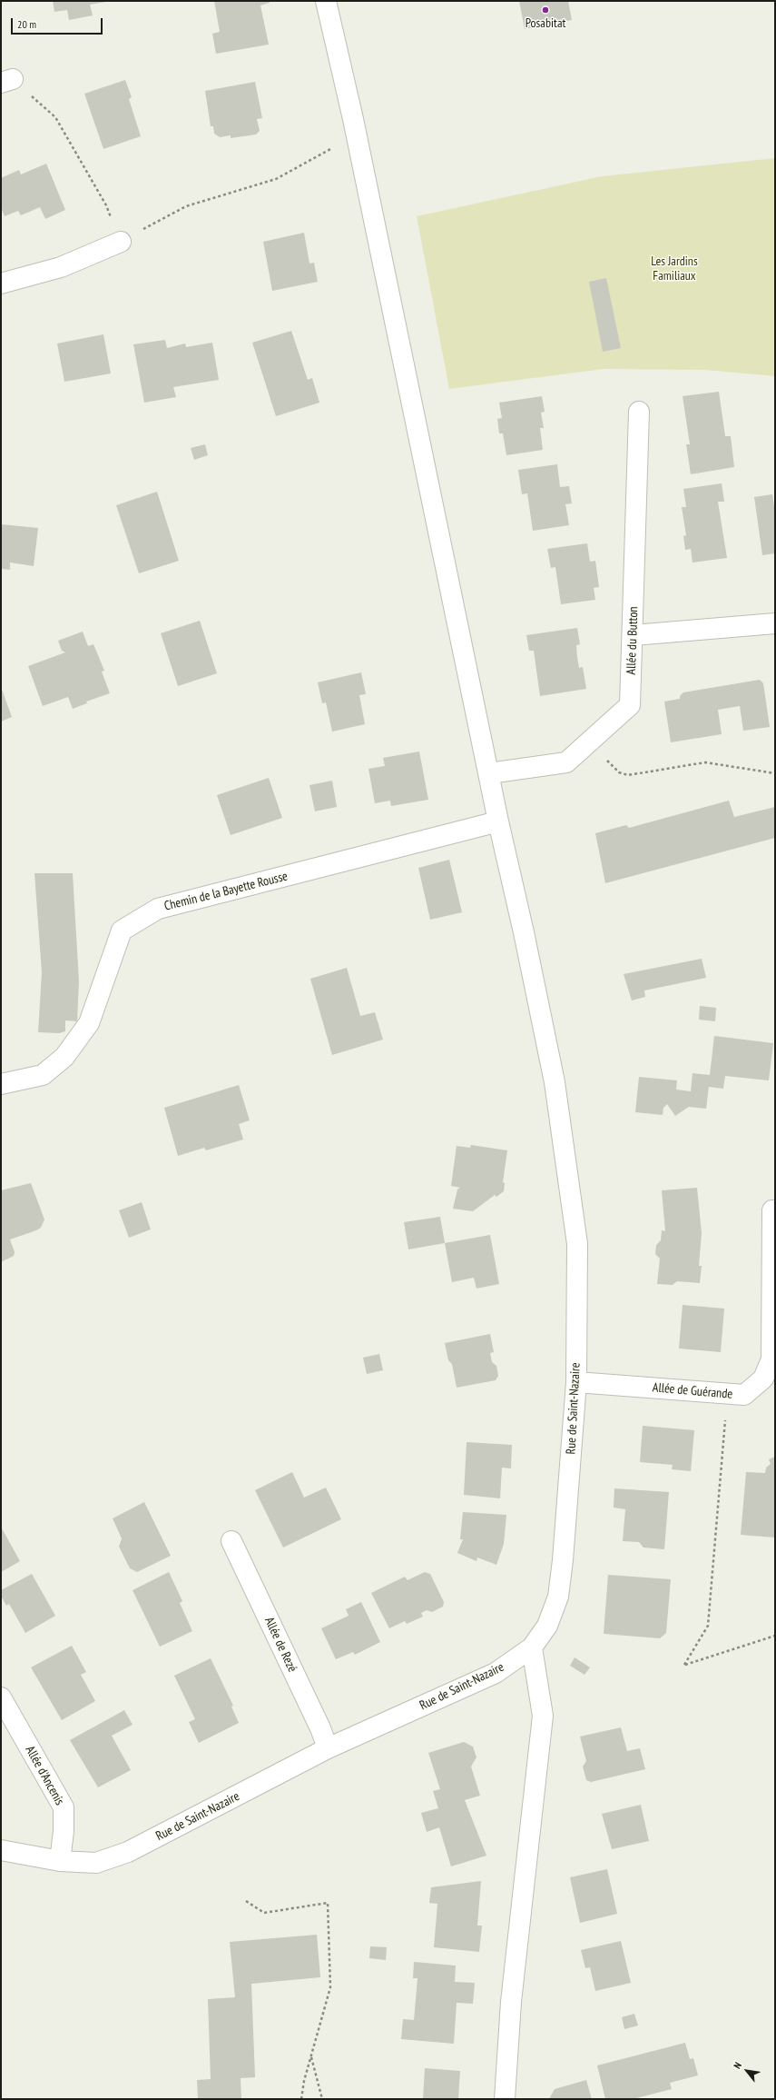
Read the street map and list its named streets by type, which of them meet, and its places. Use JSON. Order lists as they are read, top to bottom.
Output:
{
  "streets": {
    "street": [
      "Allée du Button",
      "Chemin de la Bayette Rousse",
      "Allée de Guérande",
      "Rue de Saint-Nazaire",
      "Allée de Rezé",
      "Allée d'Ancenis"
    ]
  },
  "crossings": [
    ["Allée du Button", "Rue de Saint-Nazaire"],
    ["Chemin de la Bayette Rousse", "Rue de Saint-Nazaire"],
    ["Allée de Guérande", "Rue de Saint-Nazaire"],
    ["Rue de Saint-Nazaire", "Allée de Rezé"],
    ["Rue de Saint-Nazaire", "Allée d'Ancenis"]
  ],
  "parks": ["Les Jardins Familiaux"],
  "places": ["Posabitat"],
  "scale_bar": "20 m",
  "north": "top left"
}
